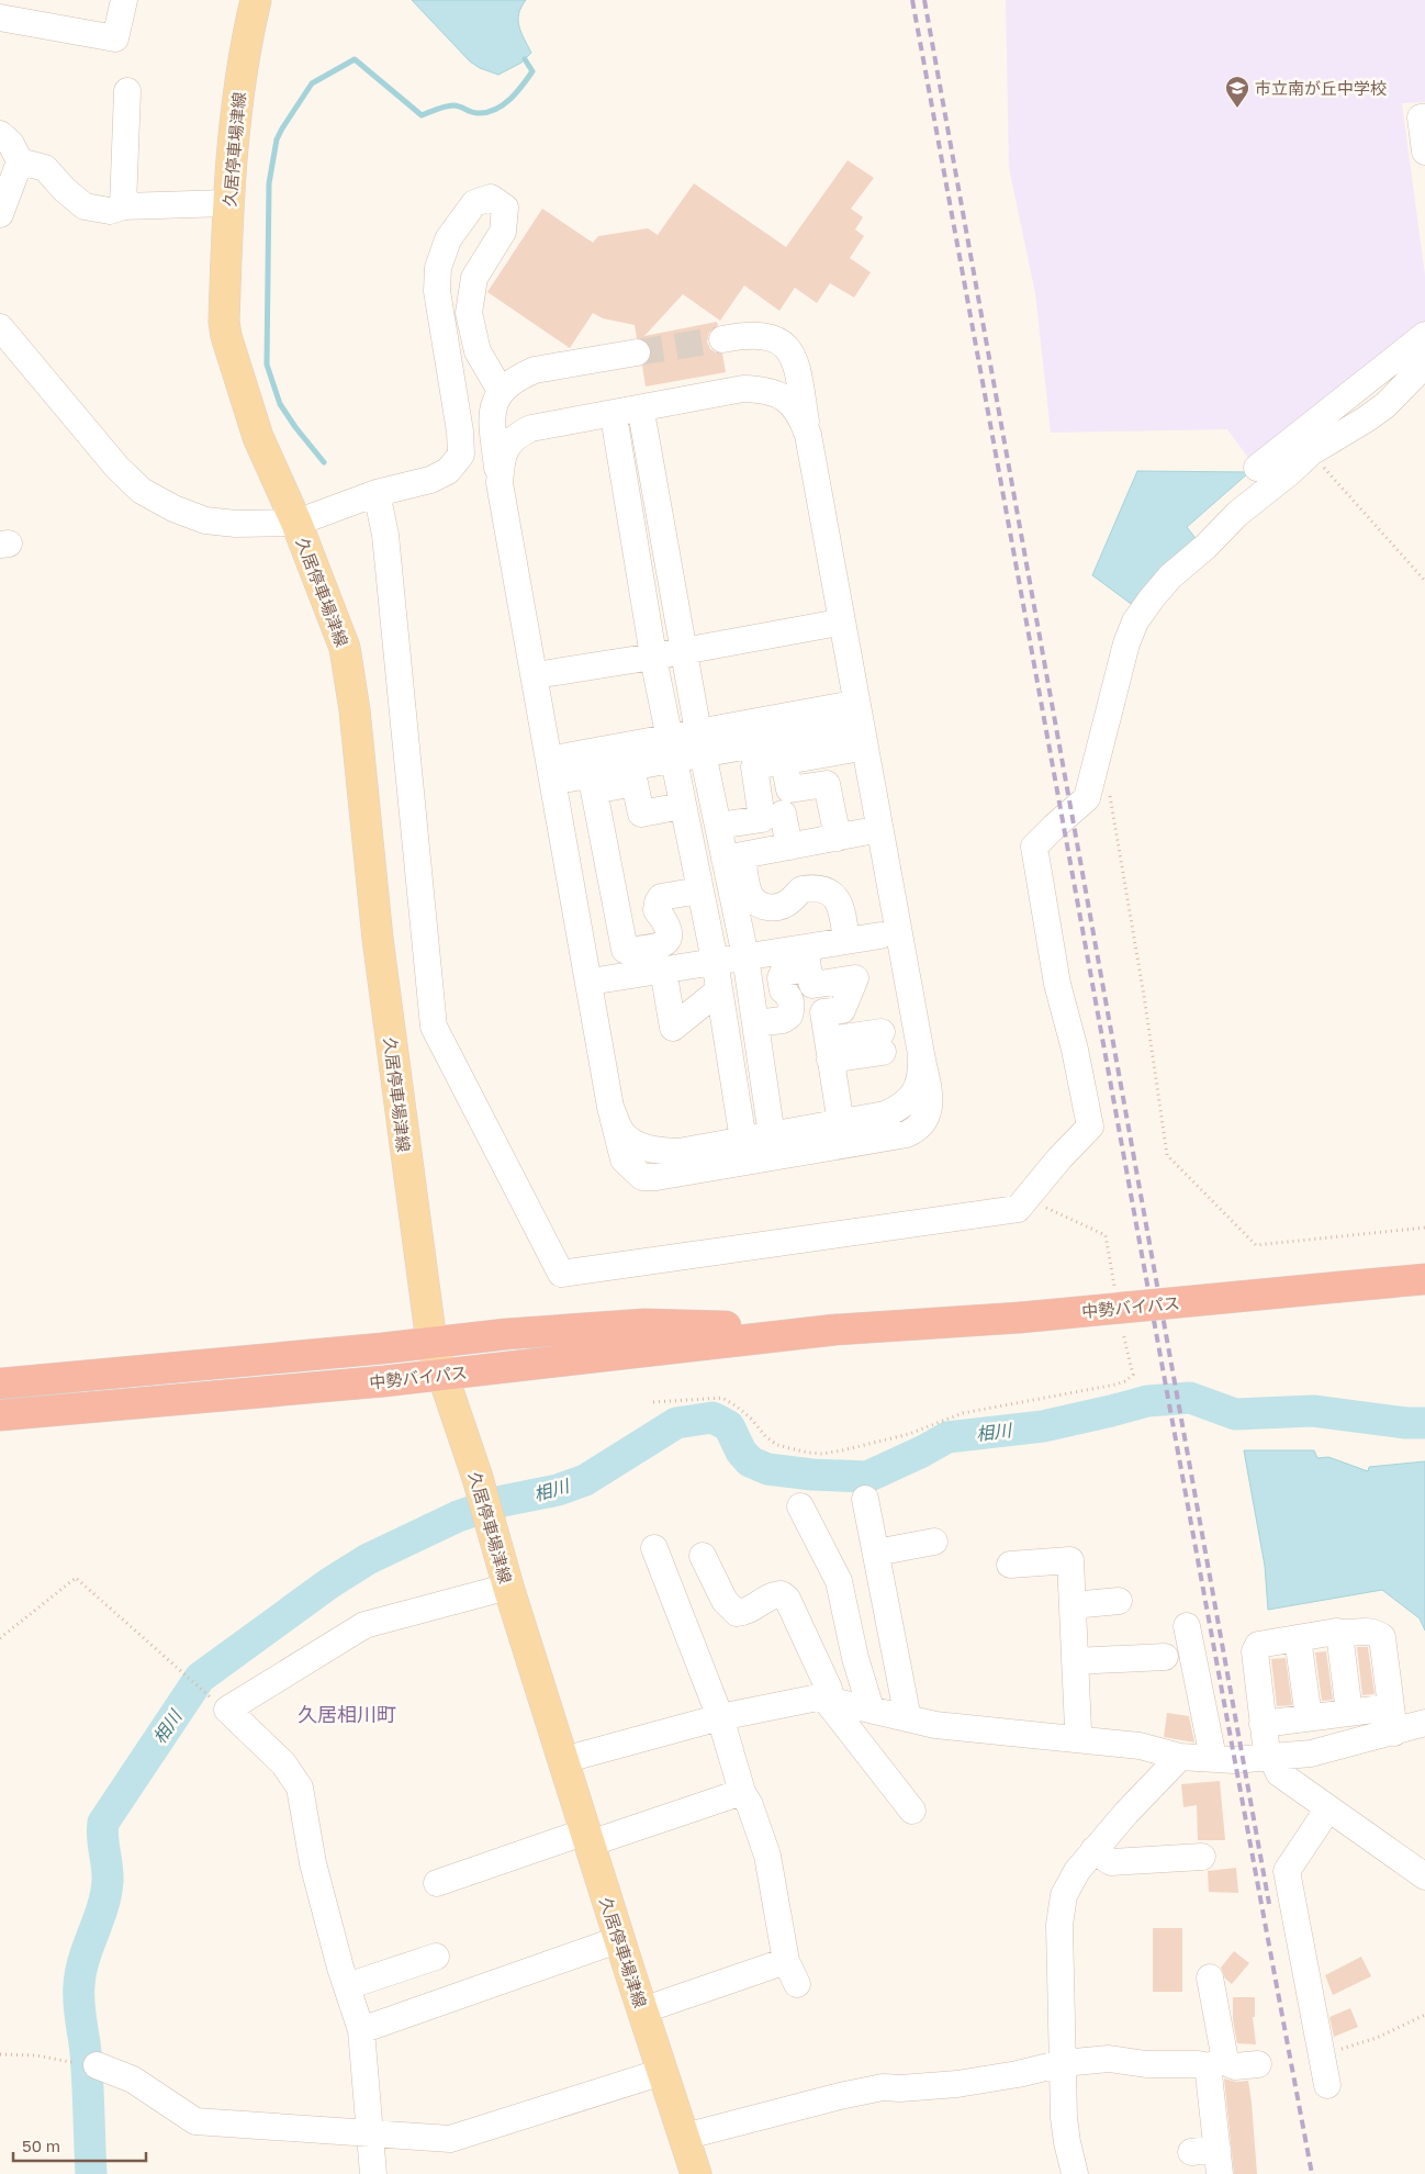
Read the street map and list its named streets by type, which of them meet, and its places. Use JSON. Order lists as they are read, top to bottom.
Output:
{
  "streets": {
    "highway": ["中勢バイパス"],
    "main road": ["久居停車場津線"]
  },
  "crossings": [
    ["久居停車場津線", "中勢バイパス"]
  ],
  "districts": ["久居相川町"],
  "water": ["相川"],
  "places": {
    "school or university": ["市立南が丘中学校"]
  },
  "scale_bar": "50 m"
}
